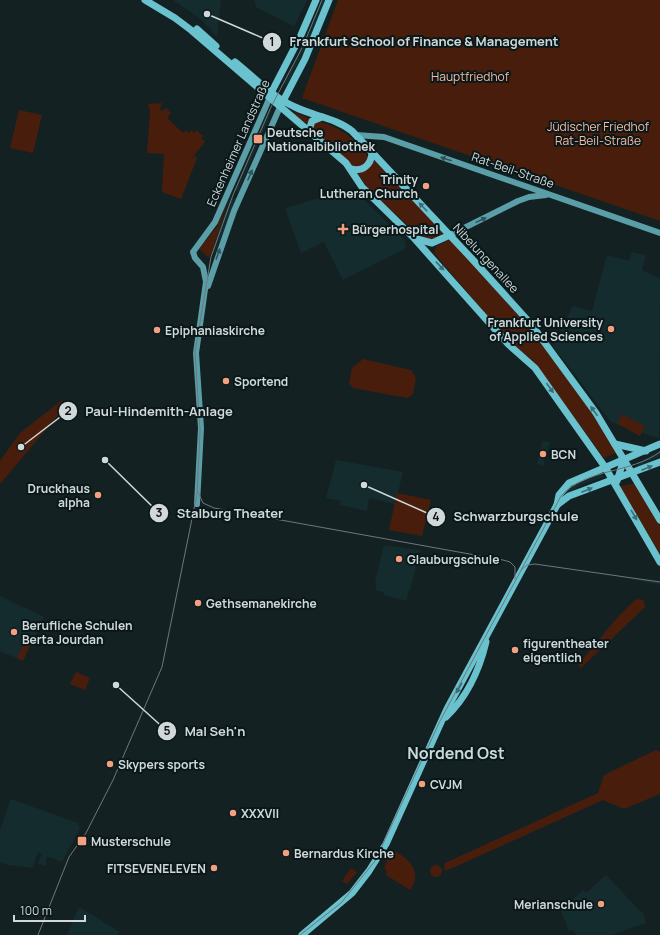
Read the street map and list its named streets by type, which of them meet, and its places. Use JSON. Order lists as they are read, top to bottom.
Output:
{
  "streets": {
    "main road": ["Eckenheimer Landstraße", "Rat-Beil-Straße", "Nibelungenallee"]
  },
  "crossings": [
    ["Eckenheimer Landstraße", "Nibelungenallee"],
    ["Rat-Beil-Straße", "Nibelungenallee"]
  ],
  "one_way": ["Rat-Beil-Straße"],
  "districts": ["Nordend Ost"],
  "parks": ["Hauptfriedhof", "Jüdischer Friedhof Rat-Beil-Straße"],
  "places": {
    "other": [
      "Frankfurt School of Finance & Management",
      "Trinity Lutheran Church",
      "Frankfurt University of Applied Sciences",
      "Epiphaniaskirche",
      "Sportend",
      "Paul-Hindemith-Anlage",
      "BCN",
      "Stalburg Theater",
      "Schwarzburgschule",
      "Druckhaus alpha",
      "Glauburgschule",
      "Gethsemanekirche",
      "Berufliche Schulen Berta Jourdan",
      "figurentheater eigentlich",
      "Mal Seh'n",
      "Skypers sports",
      "CVJM",
      "XXXVII",
      "Bernardus Kirche",
      "FITSEVENELEVEN",
      "Merianschule"
    ],
    "transit": ["Deutsche Nationalbibliothek", "Musterschule"],
    "health": ["Bürgerhospital"]
  },
  "scale_bar": "100 m"
}
